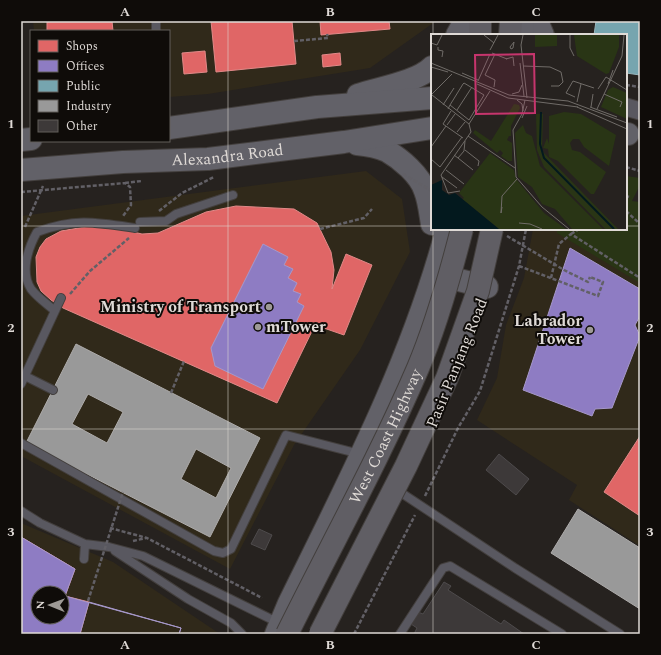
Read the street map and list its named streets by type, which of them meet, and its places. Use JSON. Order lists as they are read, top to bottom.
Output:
{
  "streets": {
    "highway": ["West Coast Highway"],
    "main road": ["Alexandra Road", "Pasir Panjang Road"]
  },
  "crossings": [
    ["Pasir Panjang Road", "West Coast Highway"]
  ],
  "places": ["Ministry of Transport", "mTower", "Labrador Tower"],
  "legend": [
    "Shops",
    "Offices",
    "Public",
    "Industry",
    "Other"
  ],
  "north": "left",
  "grid": {
    "columns": ["A", "B", "C"],
    "rows": ["1", "2", "3"]
  }
}
